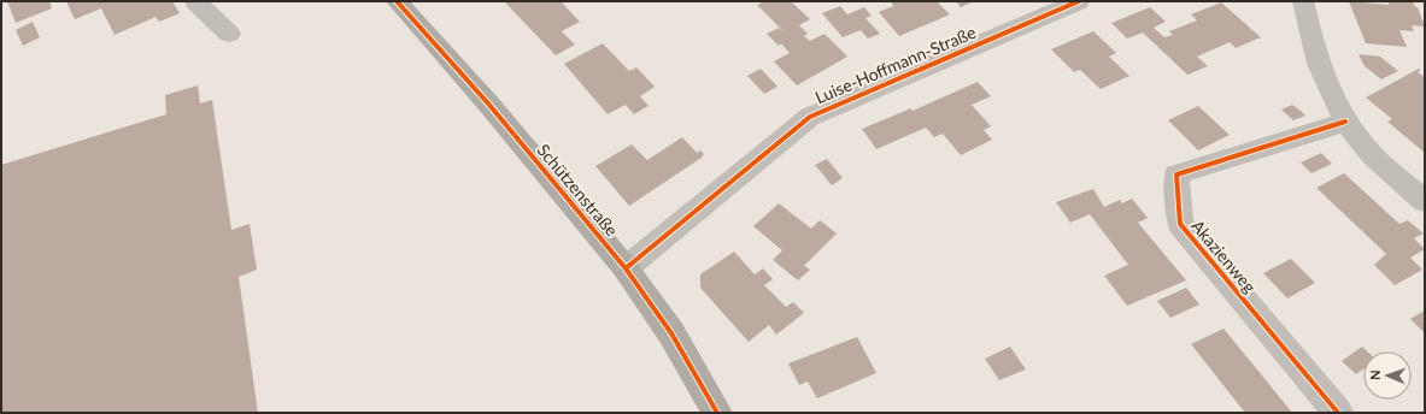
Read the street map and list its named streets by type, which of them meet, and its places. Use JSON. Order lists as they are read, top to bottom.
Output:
{
  "streets": {
    "main road": ["Schützenstraße"],
    "street": ["Luise-Hoffmann-Straße", "Akazienweg"]
  },
  "crossings": [
    ["Luise-Hoffmann-Straße", "Schützenstraße"]
  ],
  "north": "left"
}
